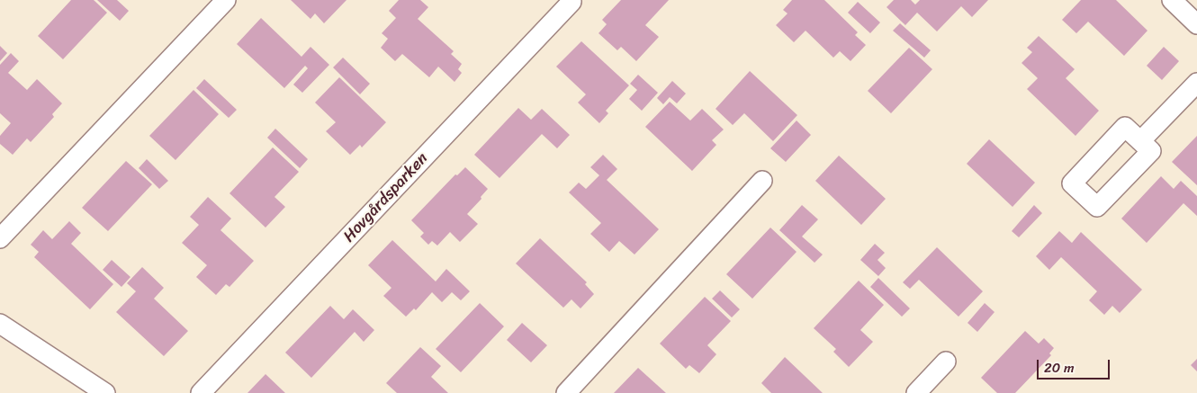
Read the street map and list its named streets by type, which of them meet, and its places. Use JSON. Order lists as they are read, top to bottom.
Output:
{
  "streets": {
    "street": ["Hovgårdsparken"]
  },
  "scale_bar": "20 m"
}
